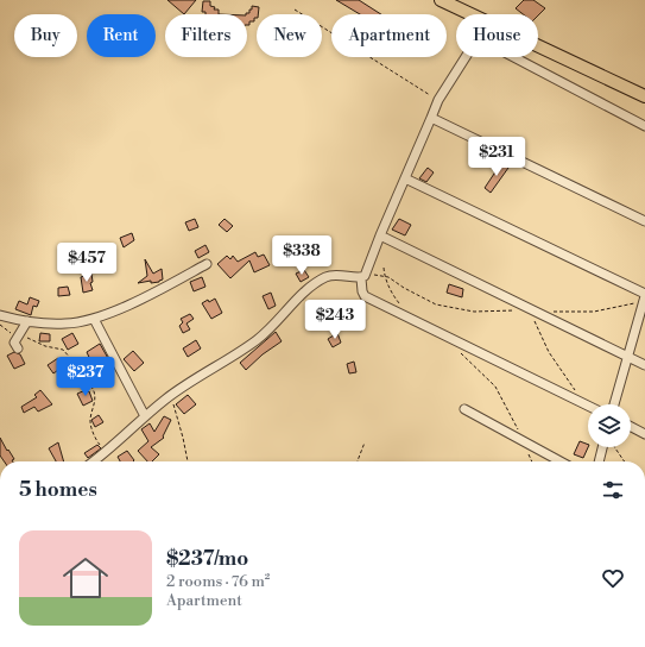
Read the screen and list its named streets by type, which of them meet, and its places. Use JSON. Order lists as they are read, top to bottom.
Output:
{
  "page": {
    "chip": [
      "Buy",
      "Rent",
      "Filters",
      "New",
      "Apartment",
      "House"
    ],
    "price": [
      "$231",
      "$338",
      "$457",
      "$243",
      "$237"
    ],
    "heading": "5 homes",
    "list": [
      {
        "name": "$237/mo",
        "note": "2 rooms · 76 m² · Apartment"
      }
    ]
  }
}
